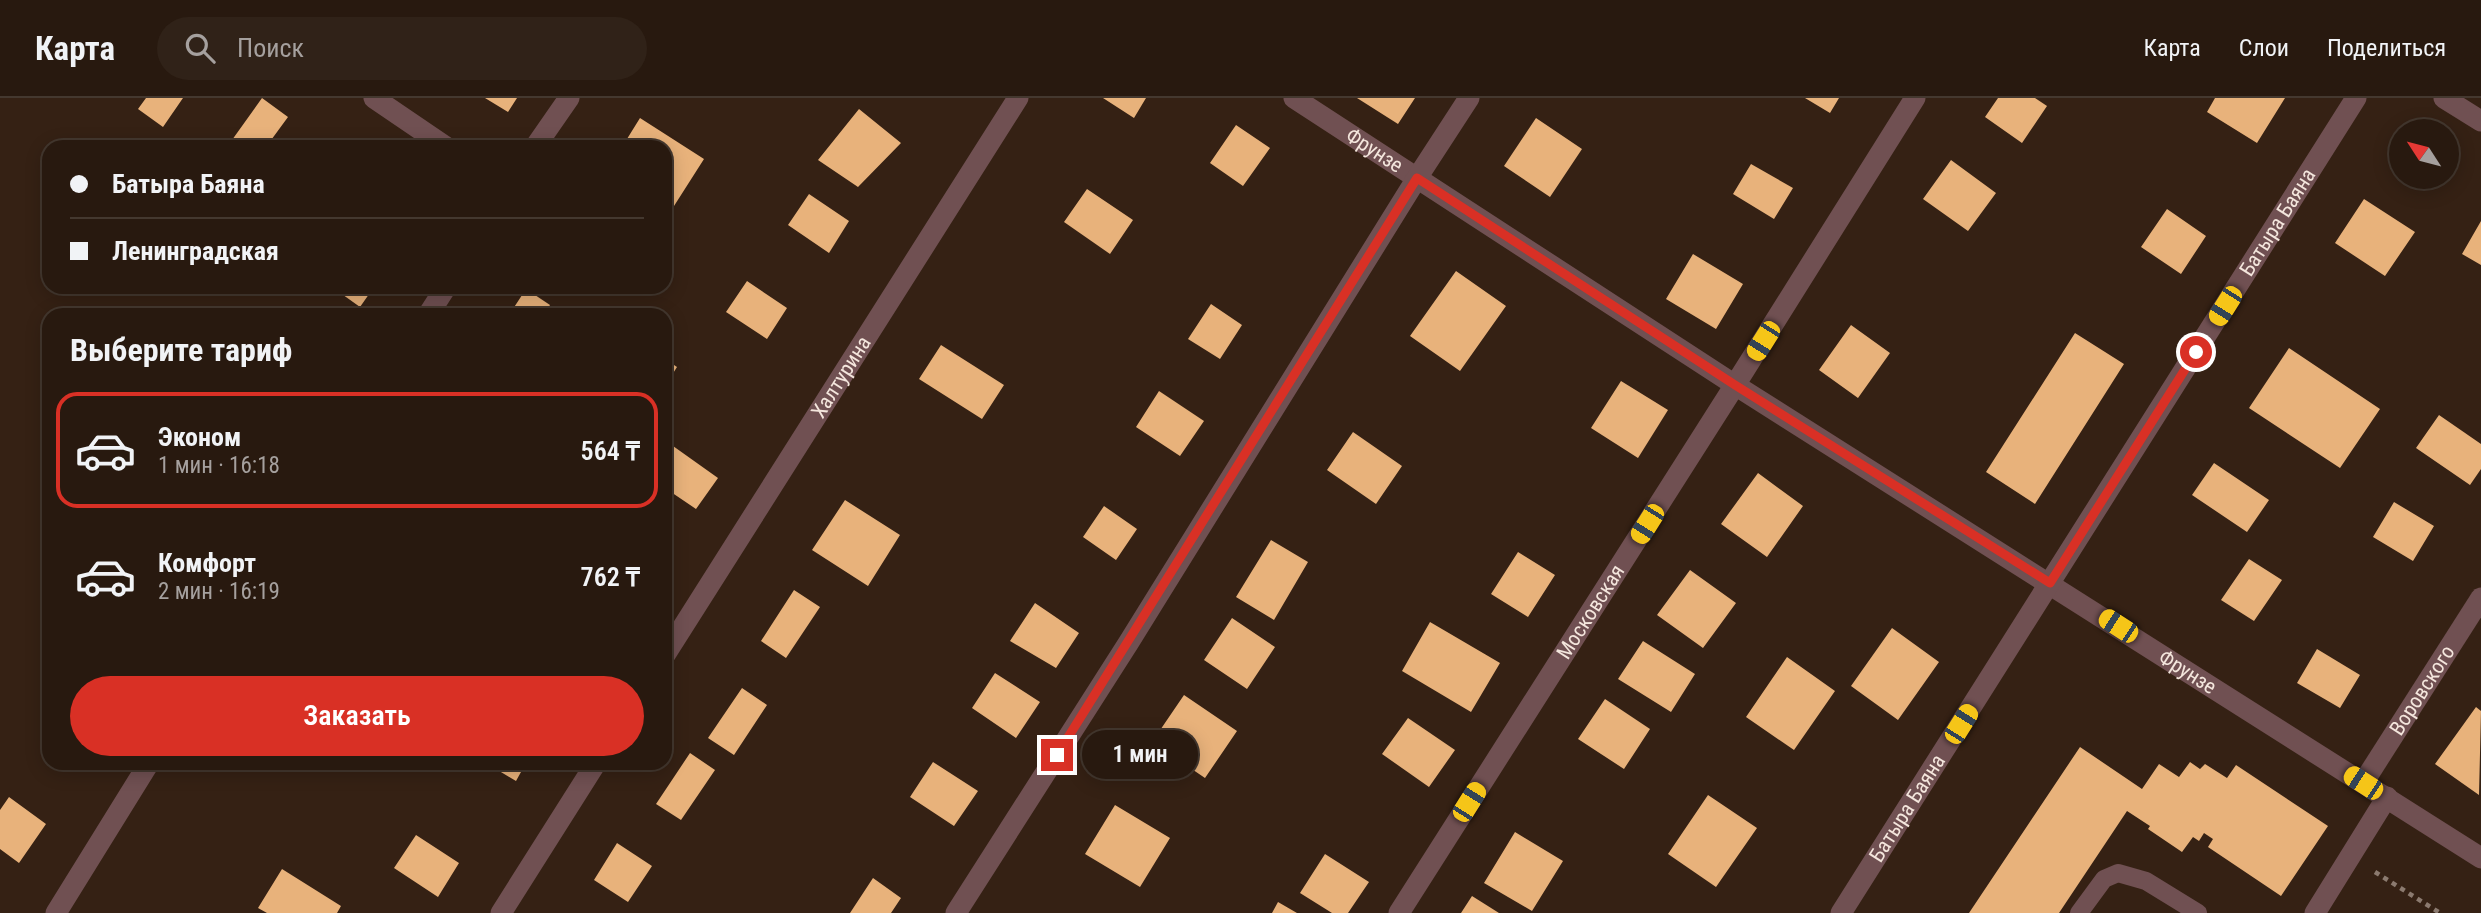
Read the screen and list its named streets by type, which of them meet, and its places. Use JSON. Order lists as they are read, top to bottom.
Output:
{
  "streets": {
    "street": [
      "Фрунзе",
      "Батыра Баяна",
      "Халтурина",
      "Московская",
      "Воровского"
    ]
  },
  "crossings": [
    ["Фрунзе", "Батыра Баяна"],
    ["Фрунзе", "Московская"],
    ["Фрунзе", "Воровского"]
  ],
  "north": "top left",
  "page": {
    "header": "Карта",
    "search": "Поиск",
    "nav": ["Карта", "Слои", "Поделиться"],
    "banner": ["Батыра Баяна", "Ленинградская"],
    "heading": "Выберите тариф",
    "list": [
      {
        "name": "Эконом",
        "note": "1 мин · 16:18",
        "value": "564 ₸"
      },
      {
        "name": "Комфорт",
        "note": "2 мин · 16:19",
        "value": "762 ₸"
      }
    ],
    "buttons": "Заказать",
    "bubble": "1 мин"
  }
}
